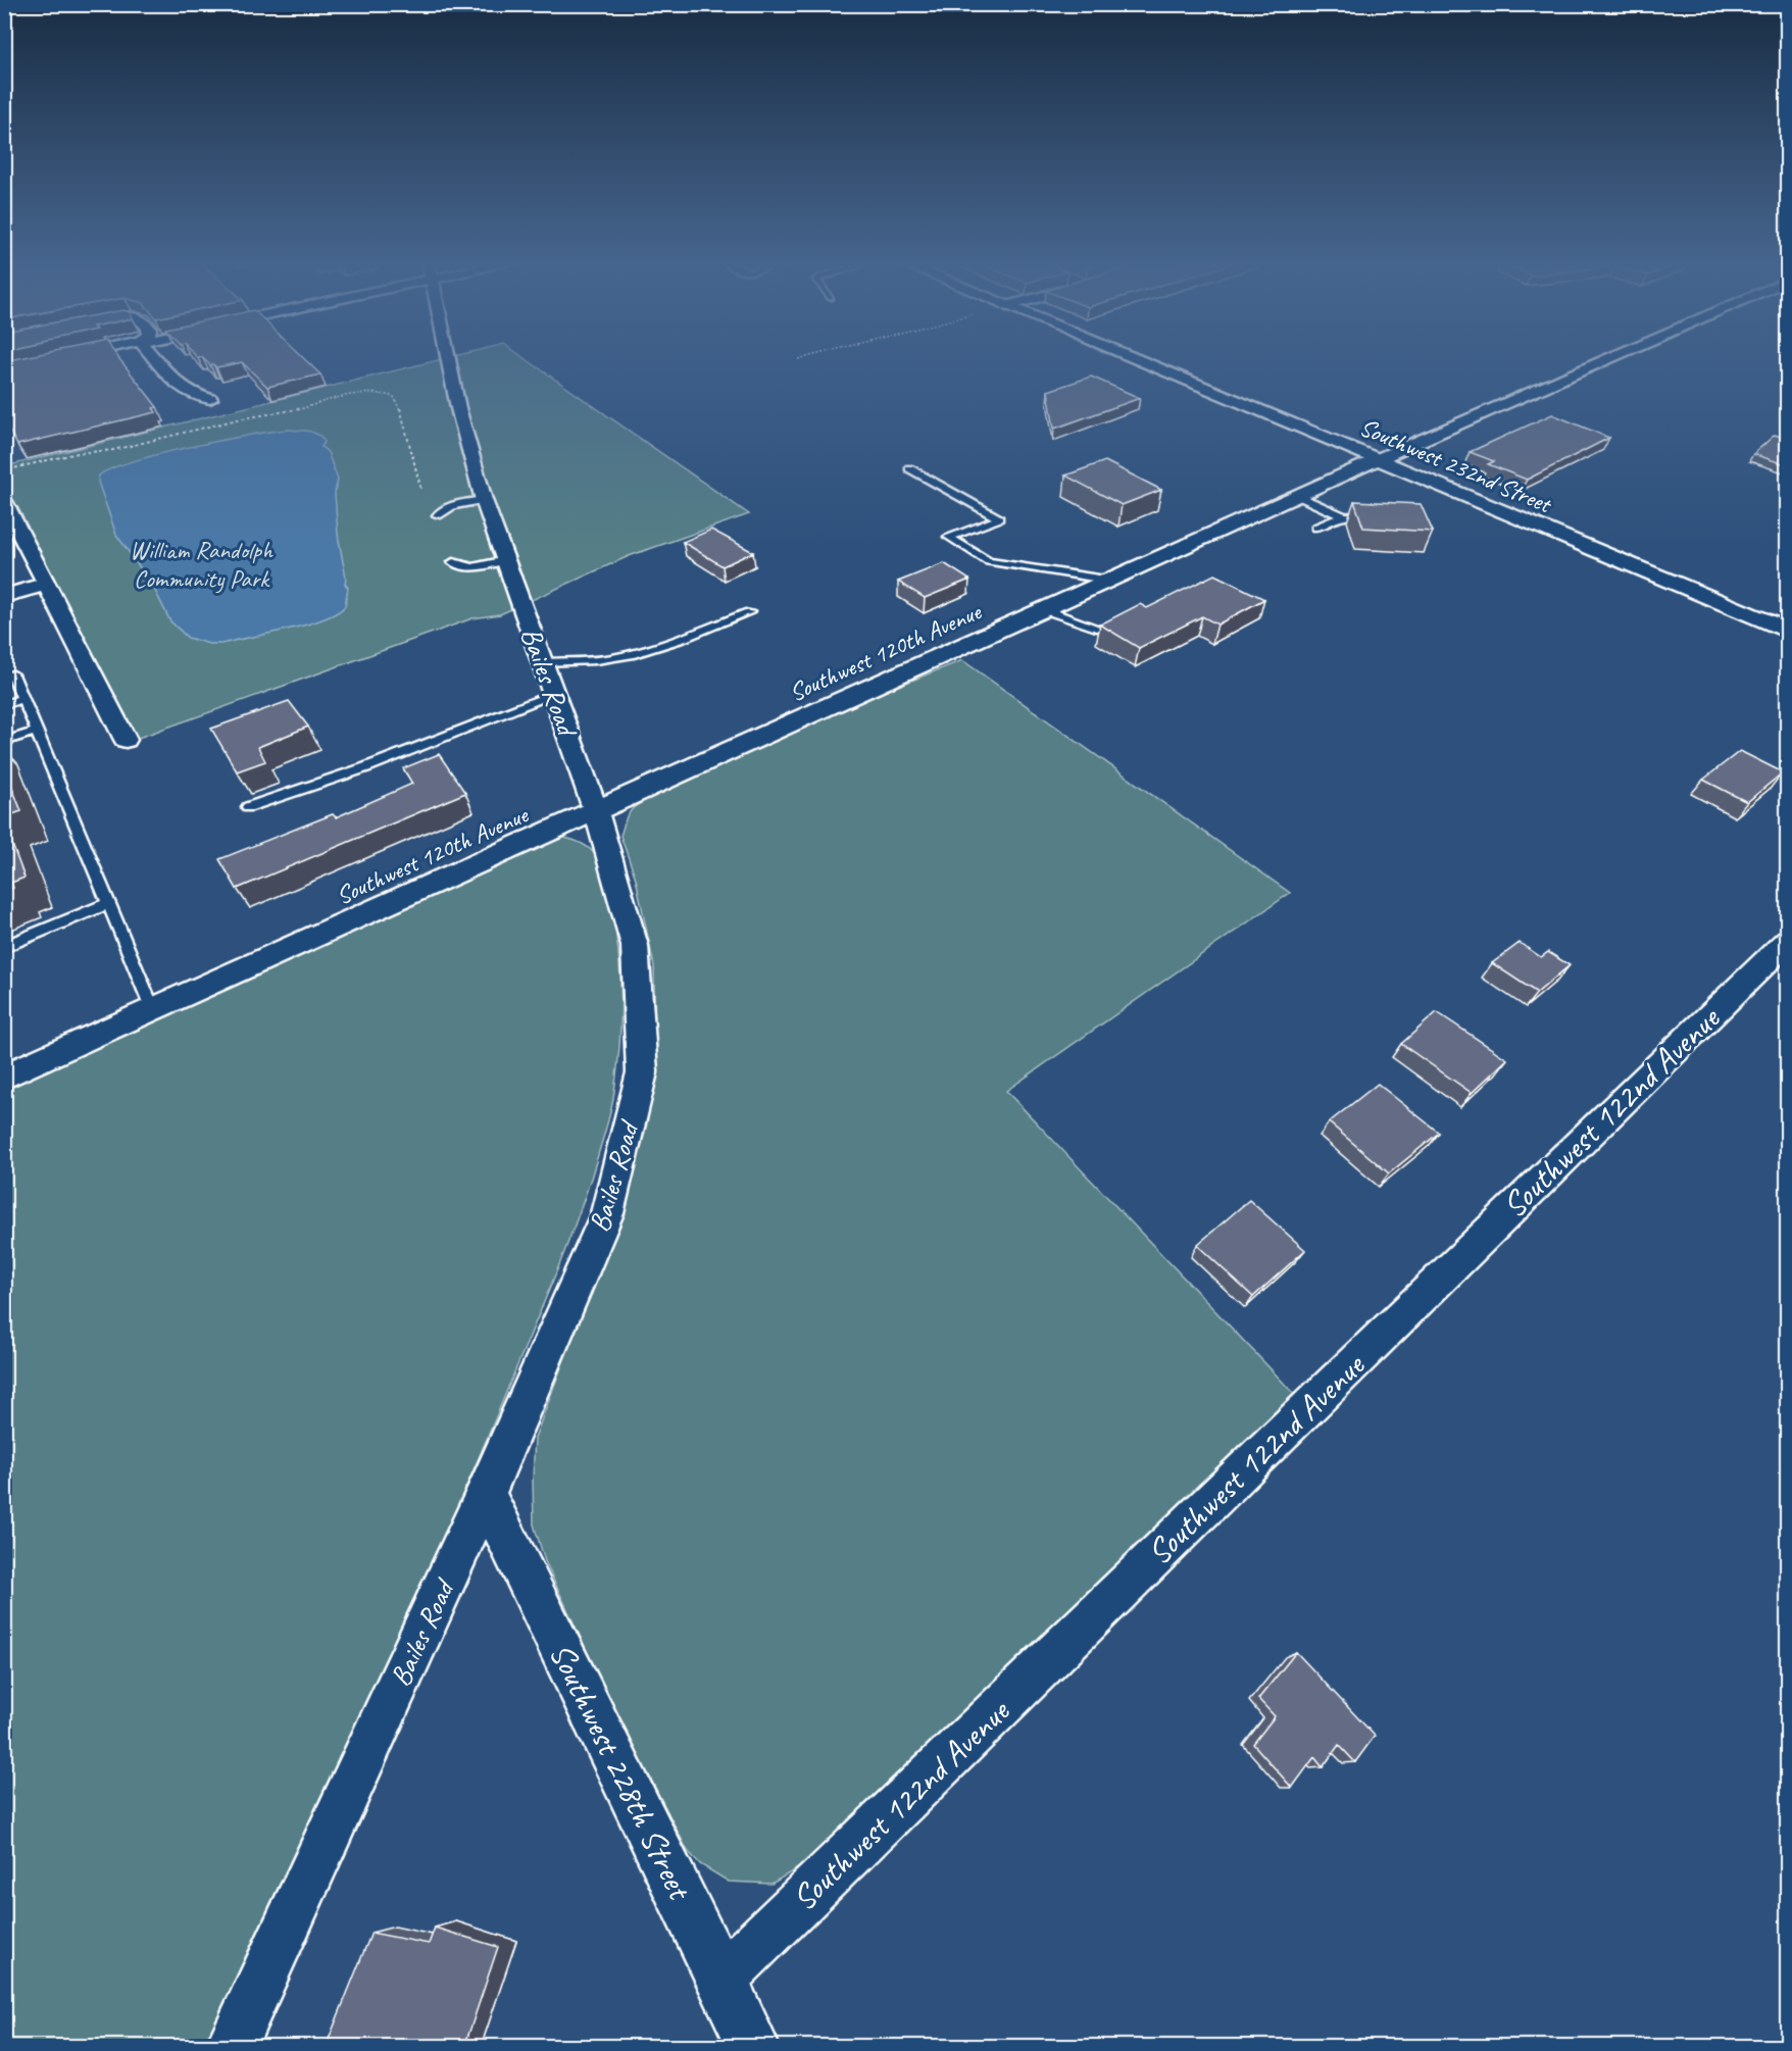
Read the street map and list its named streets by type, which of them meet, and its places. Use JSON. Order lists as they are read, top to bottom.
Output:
{
  "streets": {
    "street": [
      "Southwest 232nd Street",
      "Southwest 120th Avenue",
      "Bailes Road",
      "Southwest 122nd Avenue",
      "Southwest 228th Street"
    ]
  },
  "crossings": [
    ["Southwest 232nd Street", "Southwest 120th Avenue"],
    ["Southwest 120th Avenue", "Bailes Road"],
    ["Bailes Road", "Southwest 228th Street"],
    ["Southwest 122nd Avenue", "Southwest 228th Street"]
  ],
  "parks": ["William Randolph Community Park"]
}
